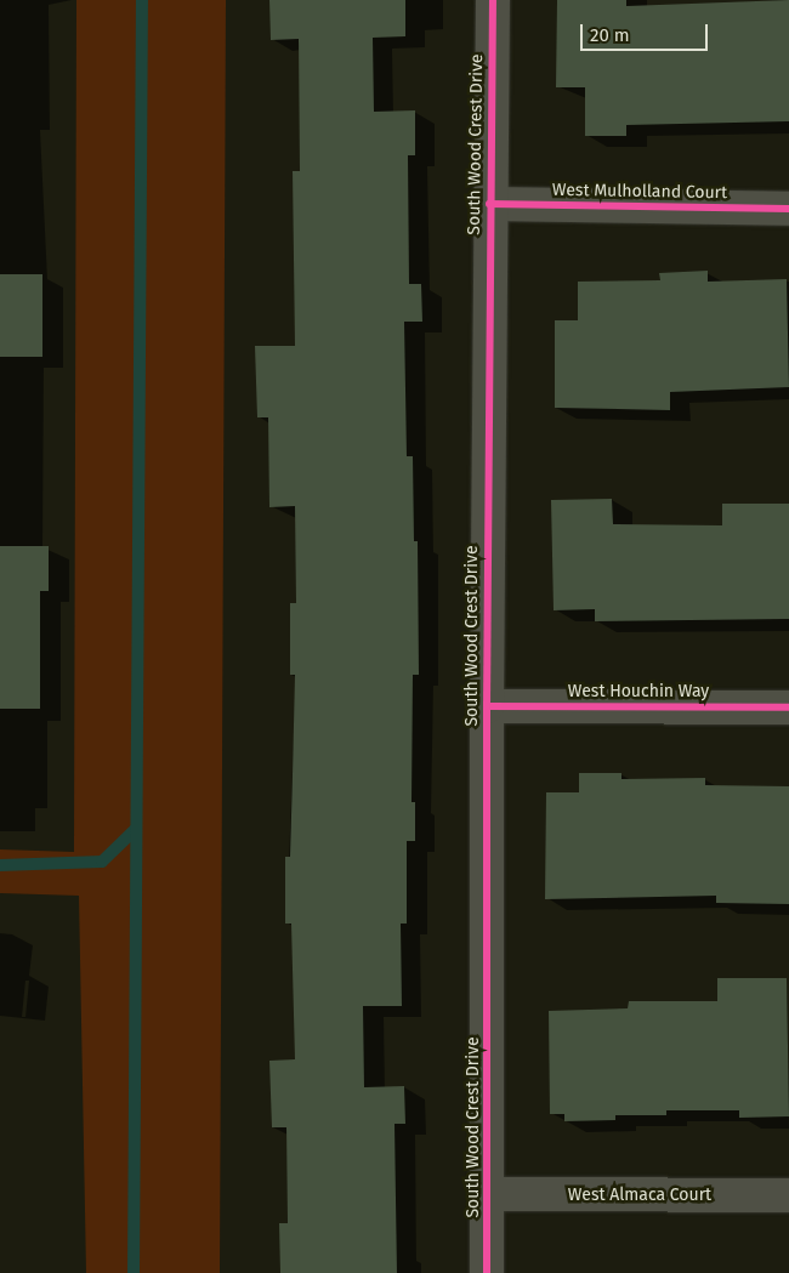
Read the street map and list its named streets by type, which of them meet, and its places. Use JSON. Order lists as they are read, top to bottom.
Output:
{
  "streets": {
    "street": [
      "South Wood Crest Drive",
      "West Mulholland Court",
      "West Houchin Way",
      "West Almaca Court"
    ]
  },
  "crossings": [
    ["South Wood Crest Drive", "West Mulholland Court"],
    ["South Wood Crest Drive", "West Houchin Way"],
    ["South Wood Crest Drive", "West Almaca Court"]
  ],
  "scale_bar": "20 m"
}
